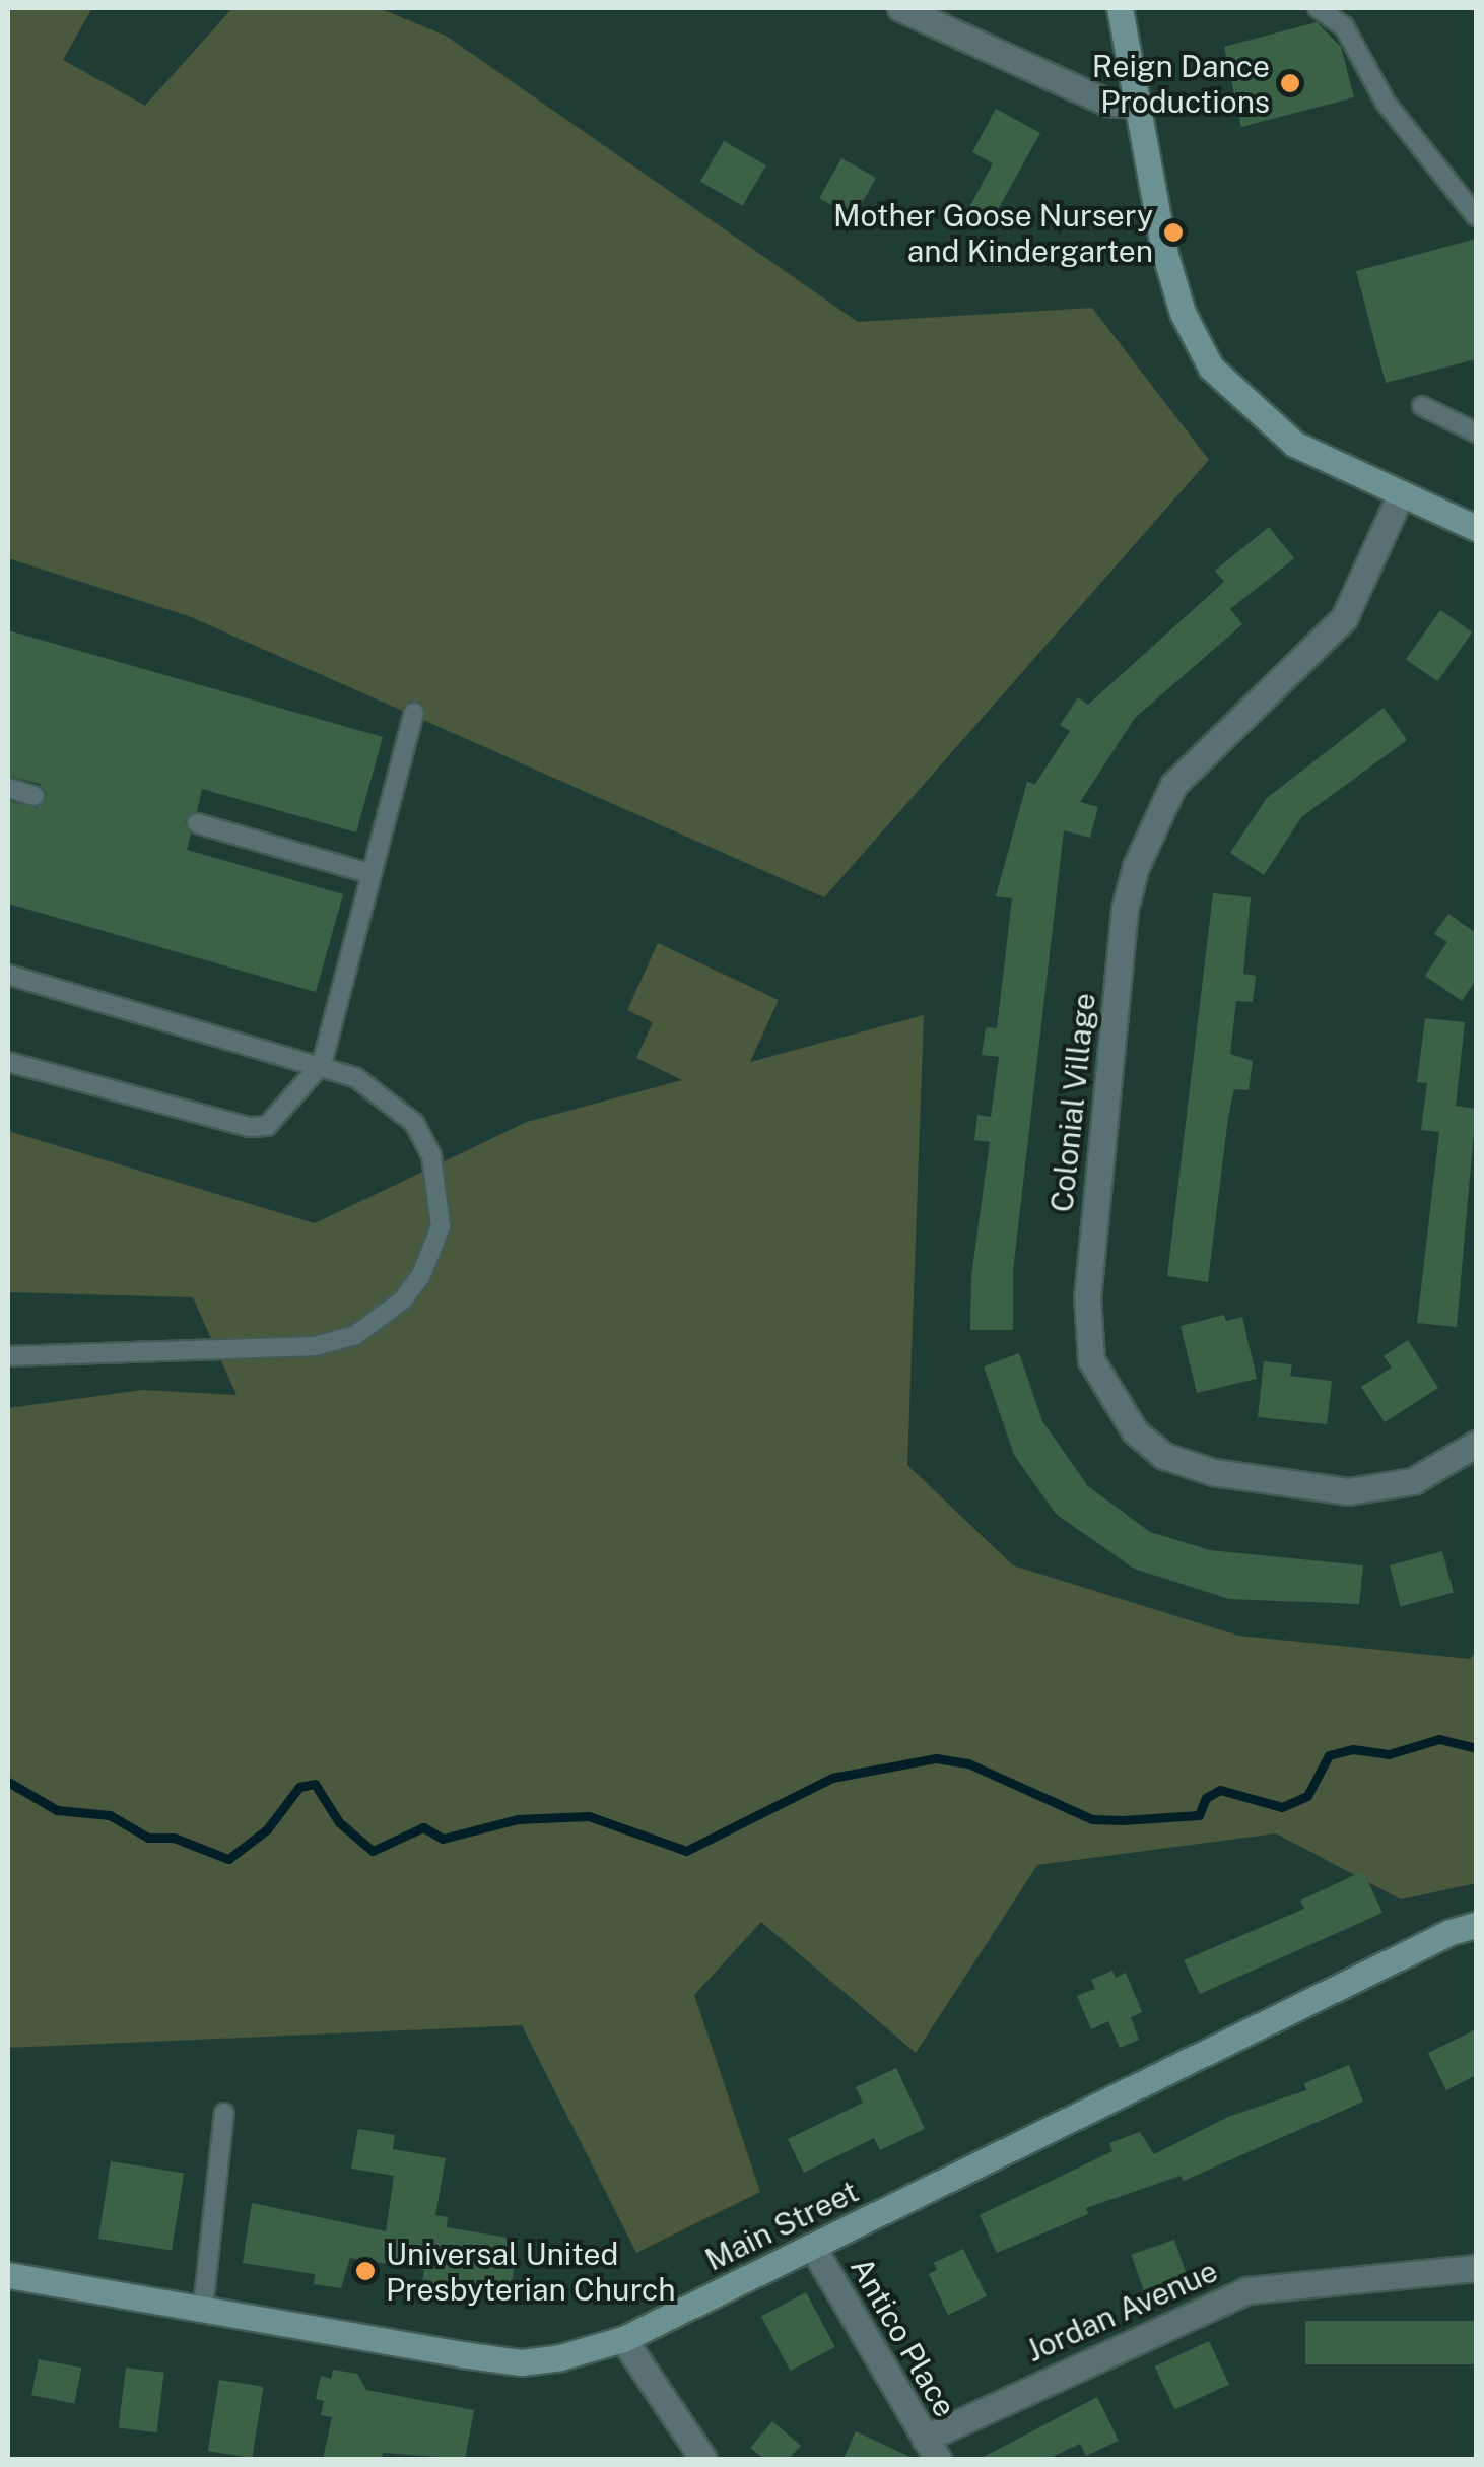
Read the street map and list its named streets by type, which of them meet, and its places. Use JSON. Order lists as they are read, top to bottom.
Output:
{
  "streets": {
    "street": [
      "Colonial Village",
      "Main Street",
      "Jordan Avenue",
      "Antico Place"
    ]
  },
  "crossings": [
    ["Main Street", "Antico Place"],
    ["Jordan Avenue", "Antico Place"]
  ],
  "places": ["Reign Dance Productions", "Mother Goose Nursery and Kindergarten", "Universal United Presbyterian Church"]
}
